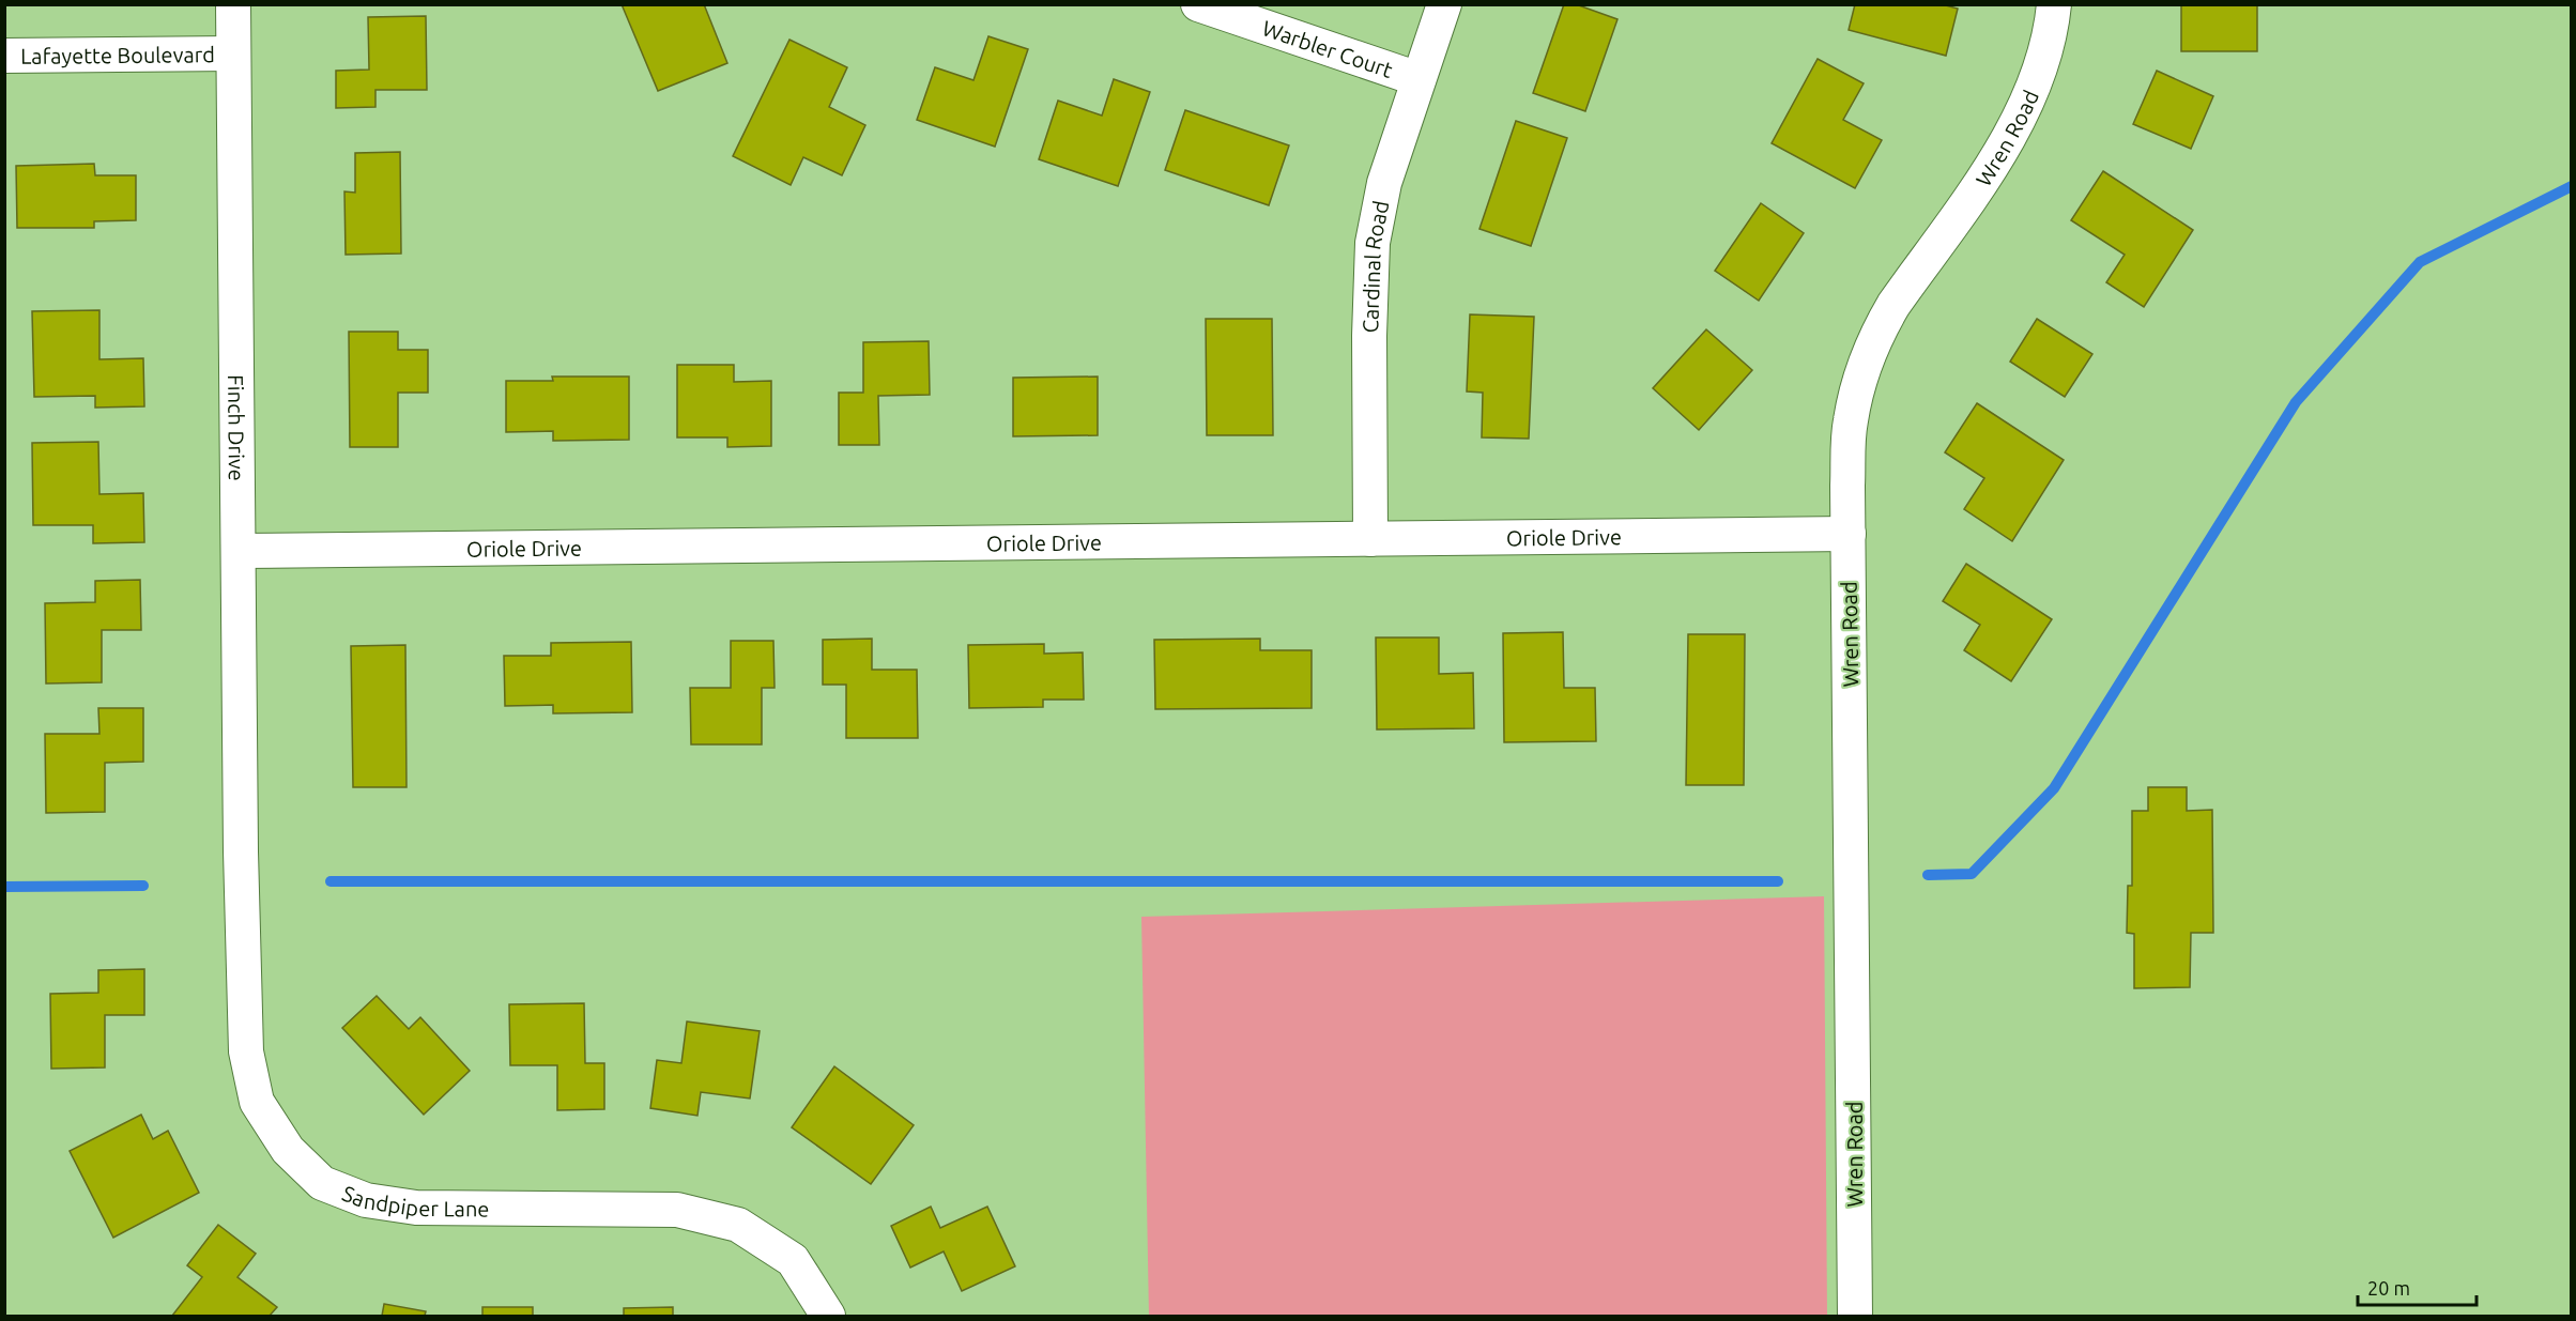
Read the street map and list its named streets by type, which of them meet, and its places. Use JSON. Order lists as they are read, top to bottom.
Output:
{
  "streets": {
    "street": [
      "Warbler Court",
      "Lafayette Boulevard",
      "Wren Road",
      "Cardinal Road",
      "Finch Drive",
      "Oriole Drive",
      "Sandpiper Lane"
    ]
  },
  "crossings": [
    ["Warbler Court", "Cardinal Road"],
    ["Lafayette Boulevard", "Finch Drive"],
    ["Wren Road", "Oriole Drive"],
    ["Cardinal Road", "Oriole Drive"],
    ["Finch Drive", "Oriole Drive"],
    ["Finch Drive", "Sandpiper Lane"]
  ],
  "scale_bar": "20 m"
}
